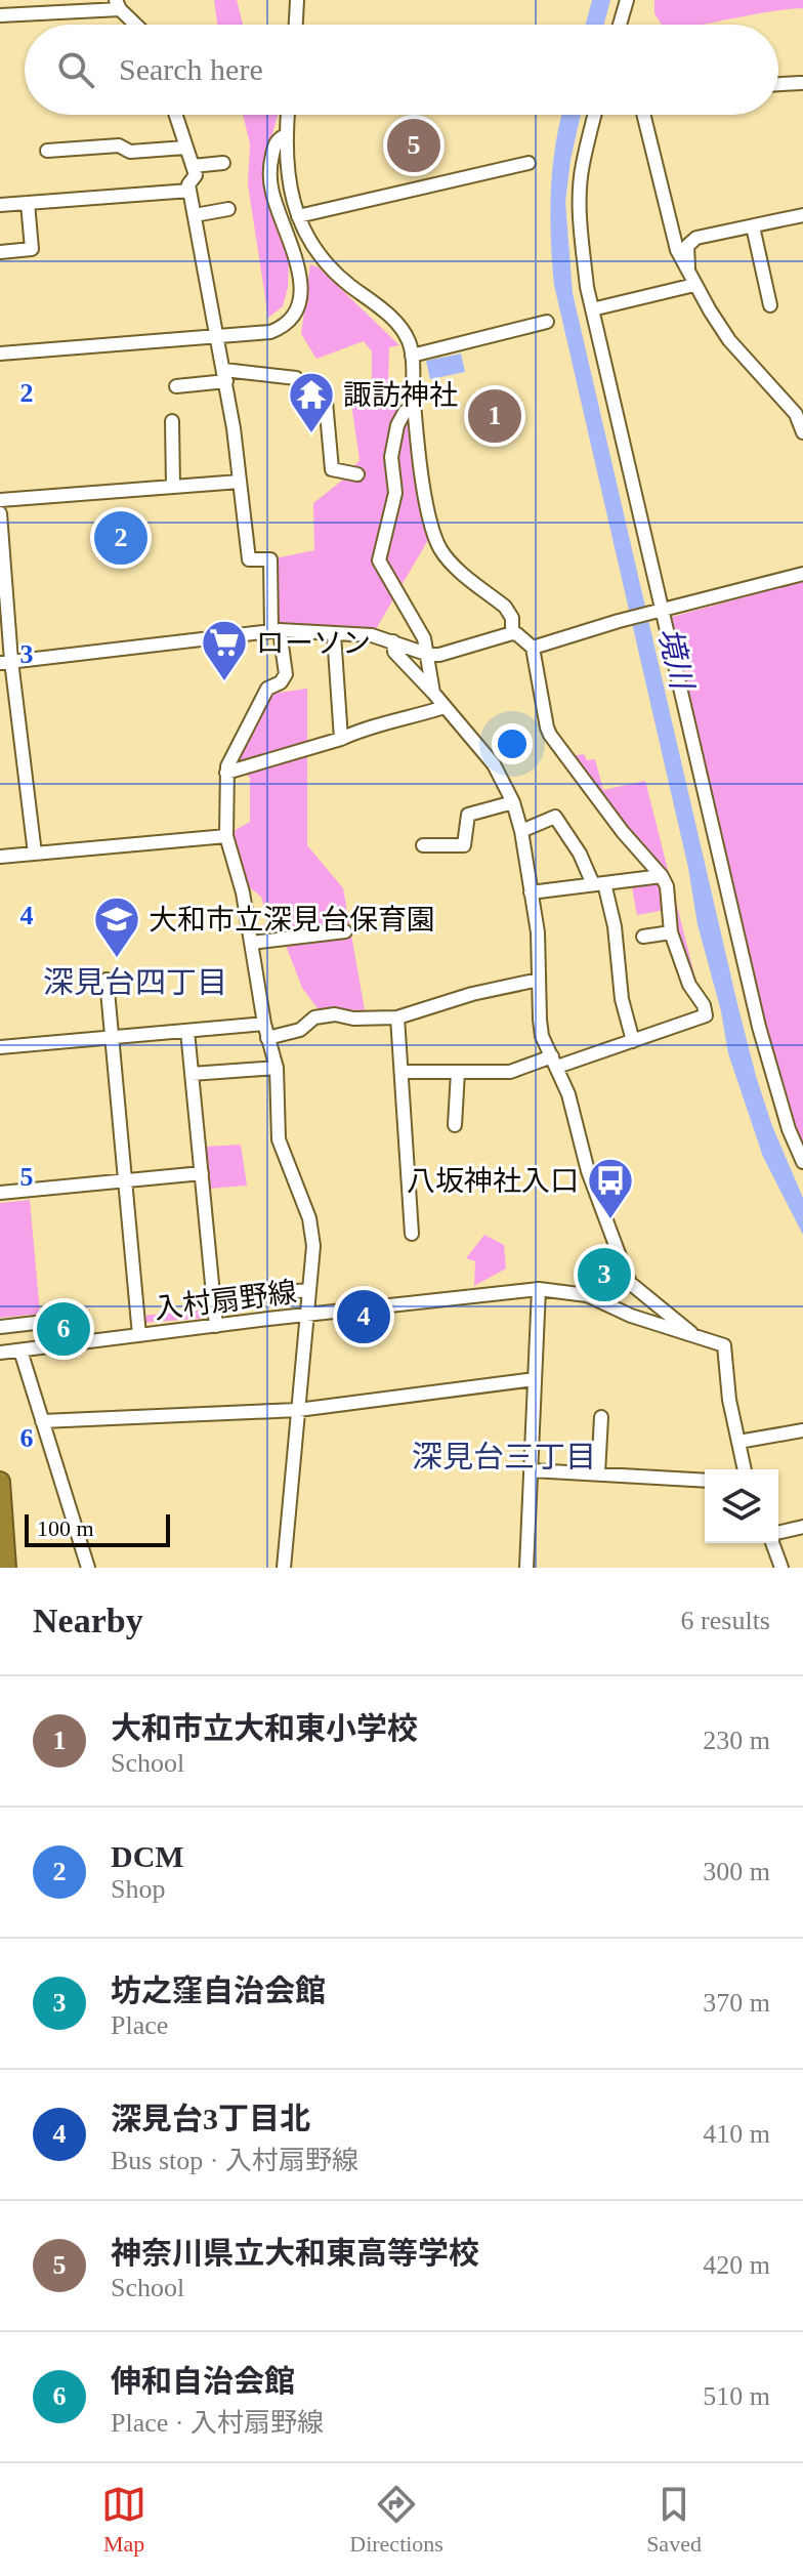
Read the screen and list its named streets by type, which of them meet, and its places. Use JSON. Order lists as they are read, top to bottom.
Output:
{
  "streets": {
    "street": ["入村扇野線"]
  },
  "districts": ["深見台四丁目", "深見台三丁目"],
  "water": ["境川"],
  "places": {
    "temple": ["諏訪神社"],
    "supermarket": ["ローソン"],
    "school or university": ["大和市立深見台保育園"],
    "bus stop": ["八坂神社入口"]
  },
  "scale_bar": "100 m",
  "page": {
    "search": "Search here",
    "pins": [
      "5",
      "1",
      "2",
      "3",
      "4",
      "6"
    ],
    "scale": "100 m",
    "heading": ["Nearby", "6 results"],
    "list": [
      {
        "mark": "1",
        "name": "大和市立大和東小学校",
        "note": "School",
        "value": "230 m"
      },
      {
        "mark": "2",
        "name": "DCM",
        "note": "Shop",
        "value": "300 m"
      },
      {
        "mark": "3",
        "name": "坊之窪自治会館",
        "note": "Place",
        "value": "370 m"
      },
      {
        "mark": "4",
        "name": "深見台3丁目北",
        "note": "Bus stop · 入村扇野線",
        "value": "410 m"
      },
      {
        "mark": "5",
        "name": "神奈川県立大和東高等学校",
        "note": "School",
        "value": "420 m"
      },
      {
        "mark": "6",
        "name": "伸和自治会館",
        "note": "Place · 入村扇野線",
        "value": "510 m"
      }
    ],
    "nav": ["Map", "Directions", "Saved"]
  },
  "grid": {
    "rows": [
      "2",
      "3",
      "4",
      "5",
      "6"
    ]
  }
}
